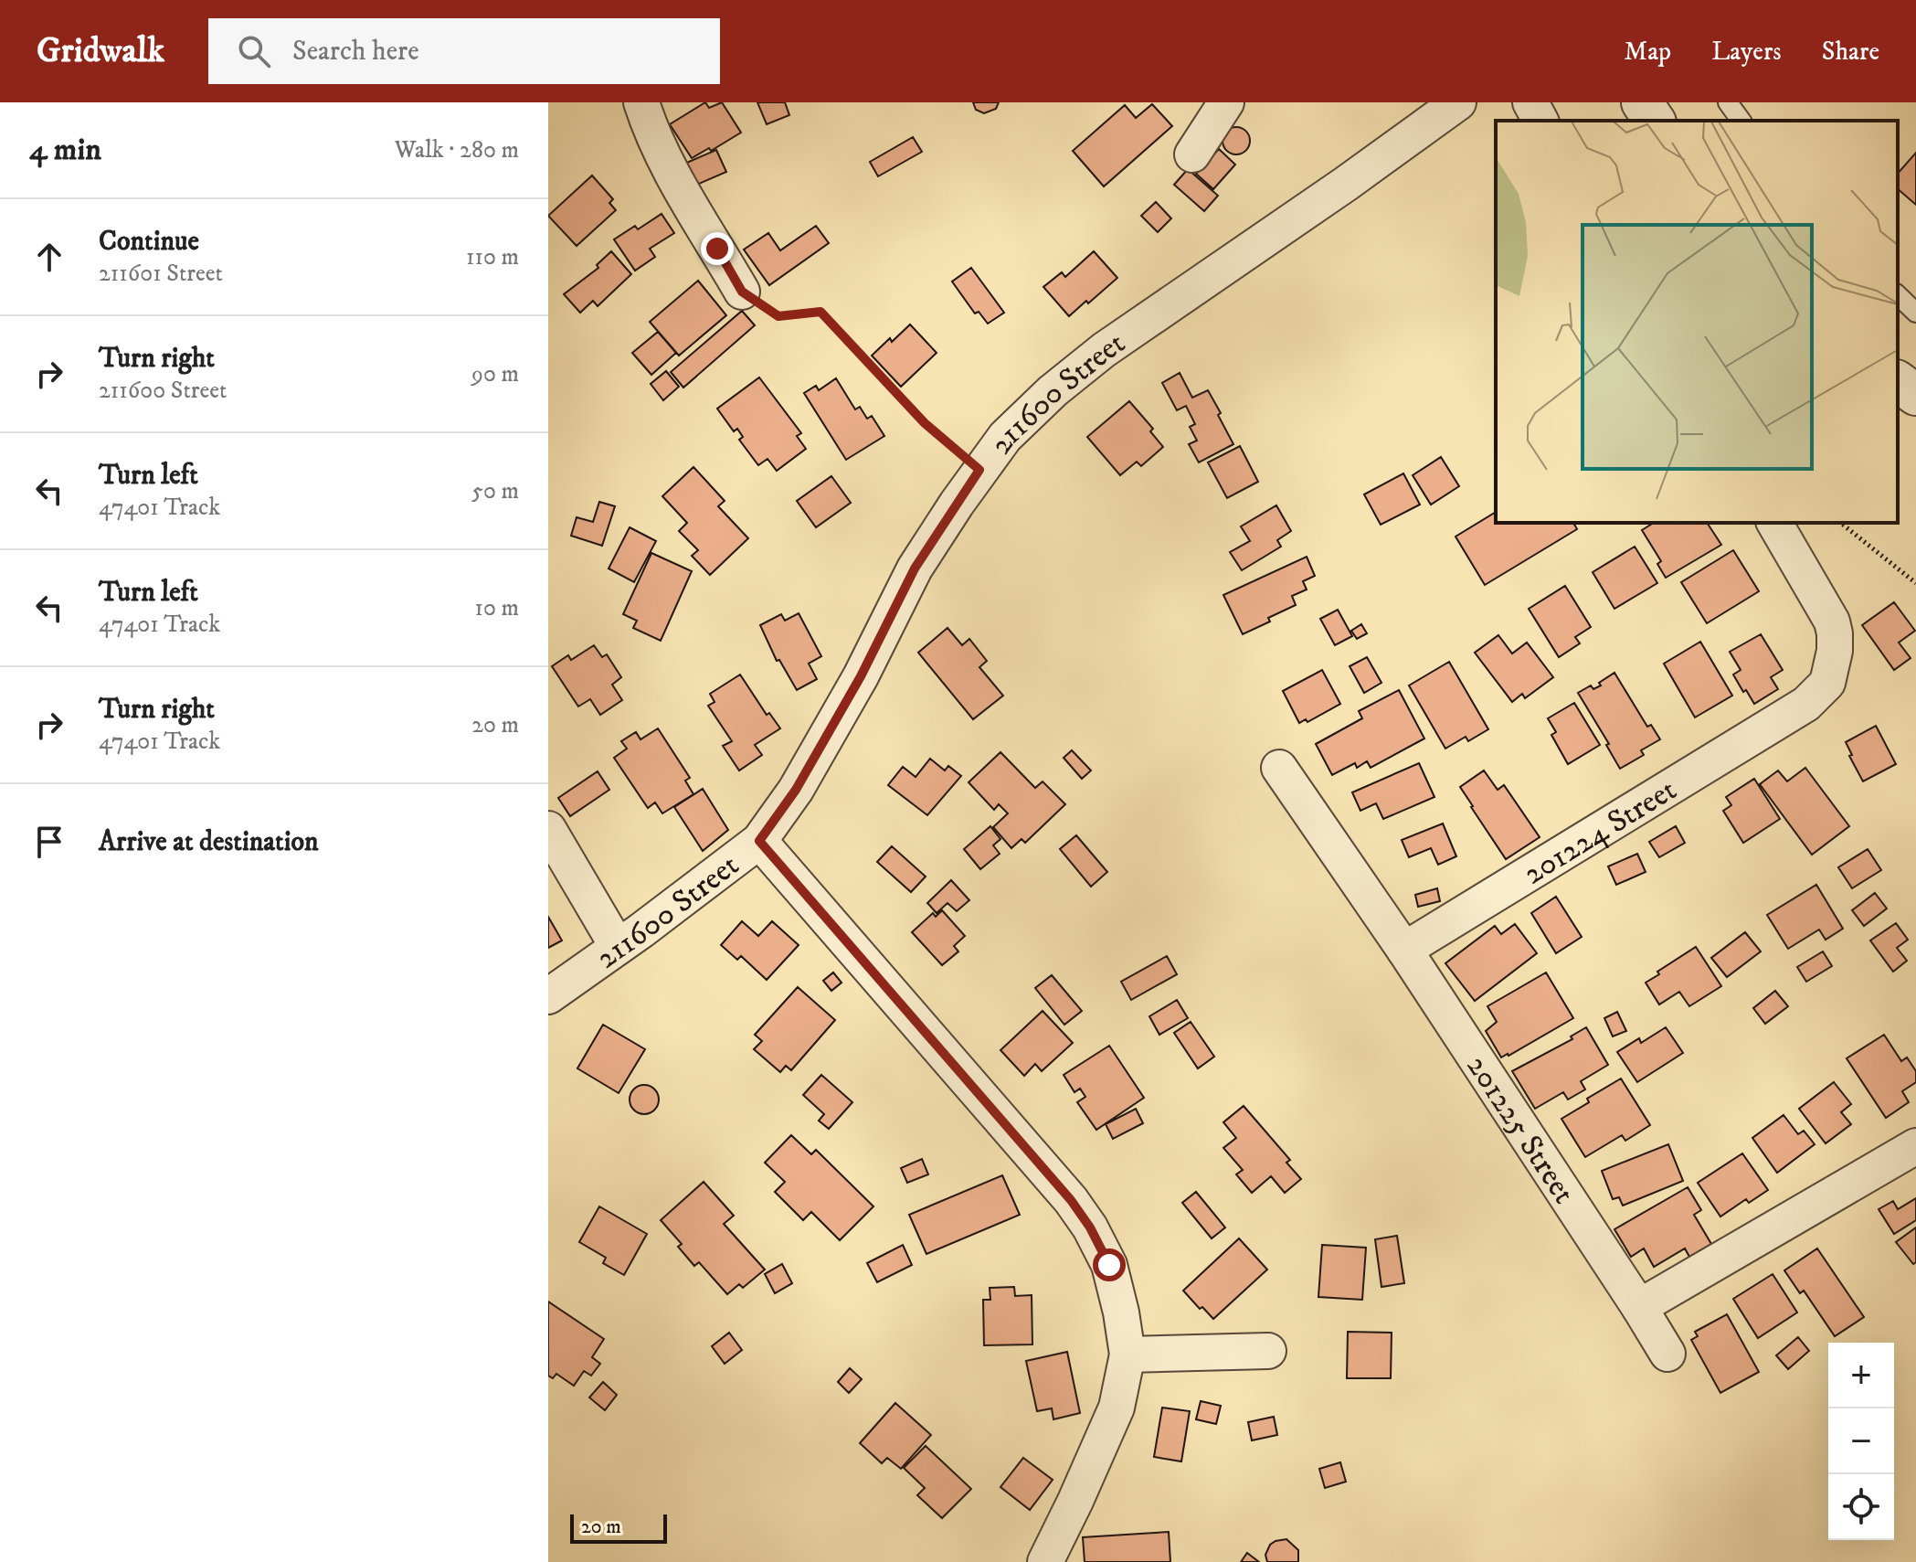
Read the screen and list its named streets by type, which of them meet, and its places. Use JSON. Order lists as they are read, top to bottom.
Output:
{
  "streets": {
    "street": ["211600 Street", "201224 Street", "201225 Street"]
  },
  "crossings": [
    ["201224 Street", "201225 Street"]
  ],
  "scale_bar": "20 m",
  "page": {
    "header": "Gridwalk",
    "search": "Search here",
    "nav": ["Map", "Layers", "Share"],
    "heading": ["4 min", "Walk · 280 m"],
    "list": [
      ["Continue", "211601 Street", "110 m"],
      ["Turn right", "211600 Street", "90 m"],
      ["Turn left", "47401 Track", "50 m"],
      ["Turn left", "47401 Track", "10 m"],
      ["Turn right", "47401 Track", "20 m"],
      "Arrive at destination"
    ],
    "map_buttons": ["+", "−"],
    "scale": "20 m"
  }
}
